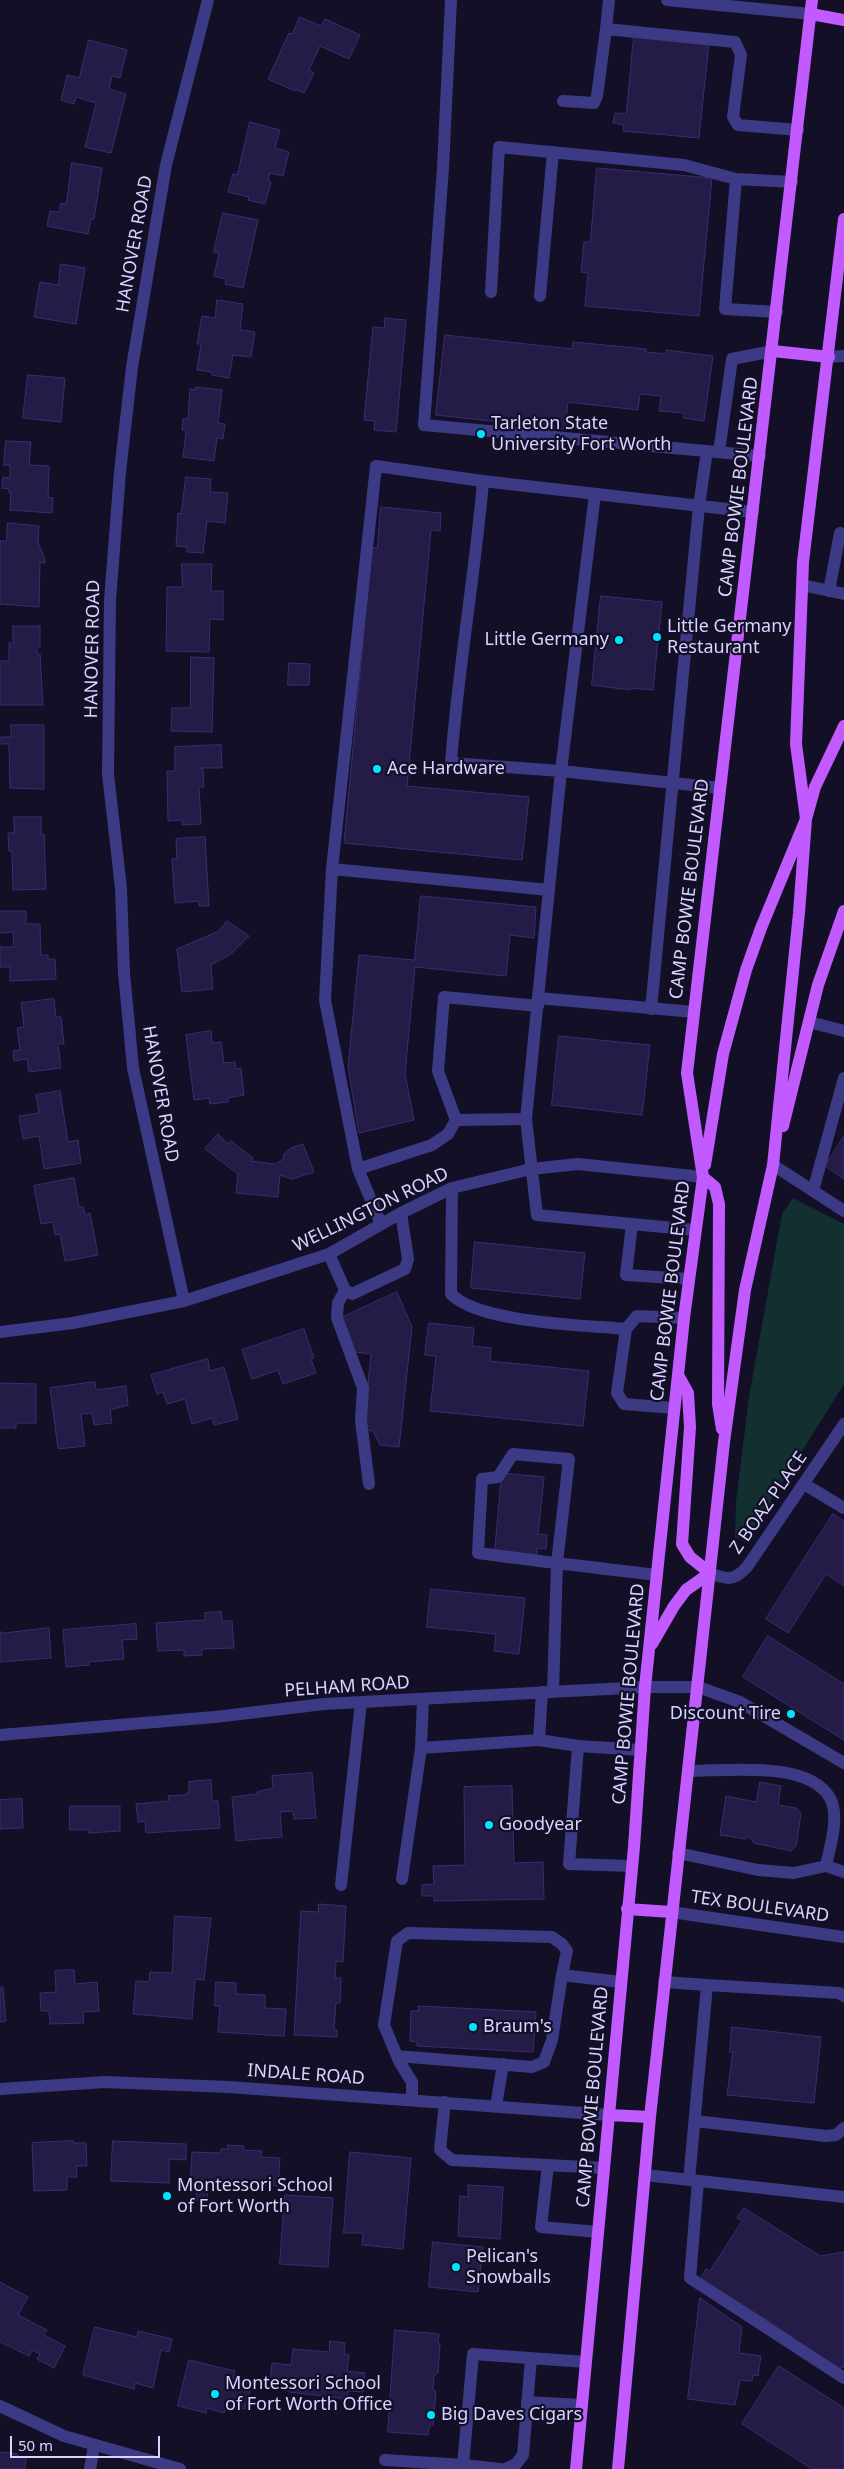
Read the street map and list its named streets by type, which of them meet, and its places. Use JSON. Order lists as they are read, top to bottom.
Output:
{
  "streets": {
    "main road": ["CAMP BOWIE BOULEVARD"],
    "street": [
      "HANOVER ROAD",
      "WELLINGTON ROAD",
      "Z BOAZ PLACE",
      "PELHAM ROAD",
      "TEX BOULEVARD",
      "INDALE ROAD"
    ]
  },
  "crossings": [
    ["HANOVER ROAD", "WELLINGTON ROAD"],
    ["CAMP BOWIE BOULEVARD", "WELLINGTON ROAD"],
    ["CAMP BOWIE BOULEVARD", "PELHAM ROAD"],
    ["CAMP BOWIE BOULEVARD", "INDALE ROAD"]
  ],
  "places": [
    "Tarleton State University Fort Worth",
    "Little Germany Restaurant",
    "Little Germany",
    "Ace Hardware",
    "Discount Tire",
    "Goodyear",
    "Braum's",
    "Montessori School of Fort Worth",
    "Pelican's Snowballs",
    "Montessori School of Fort Worth Office",
    "Big Daves Cigars"
  ],
  "scale_bar": "50 m"
}
